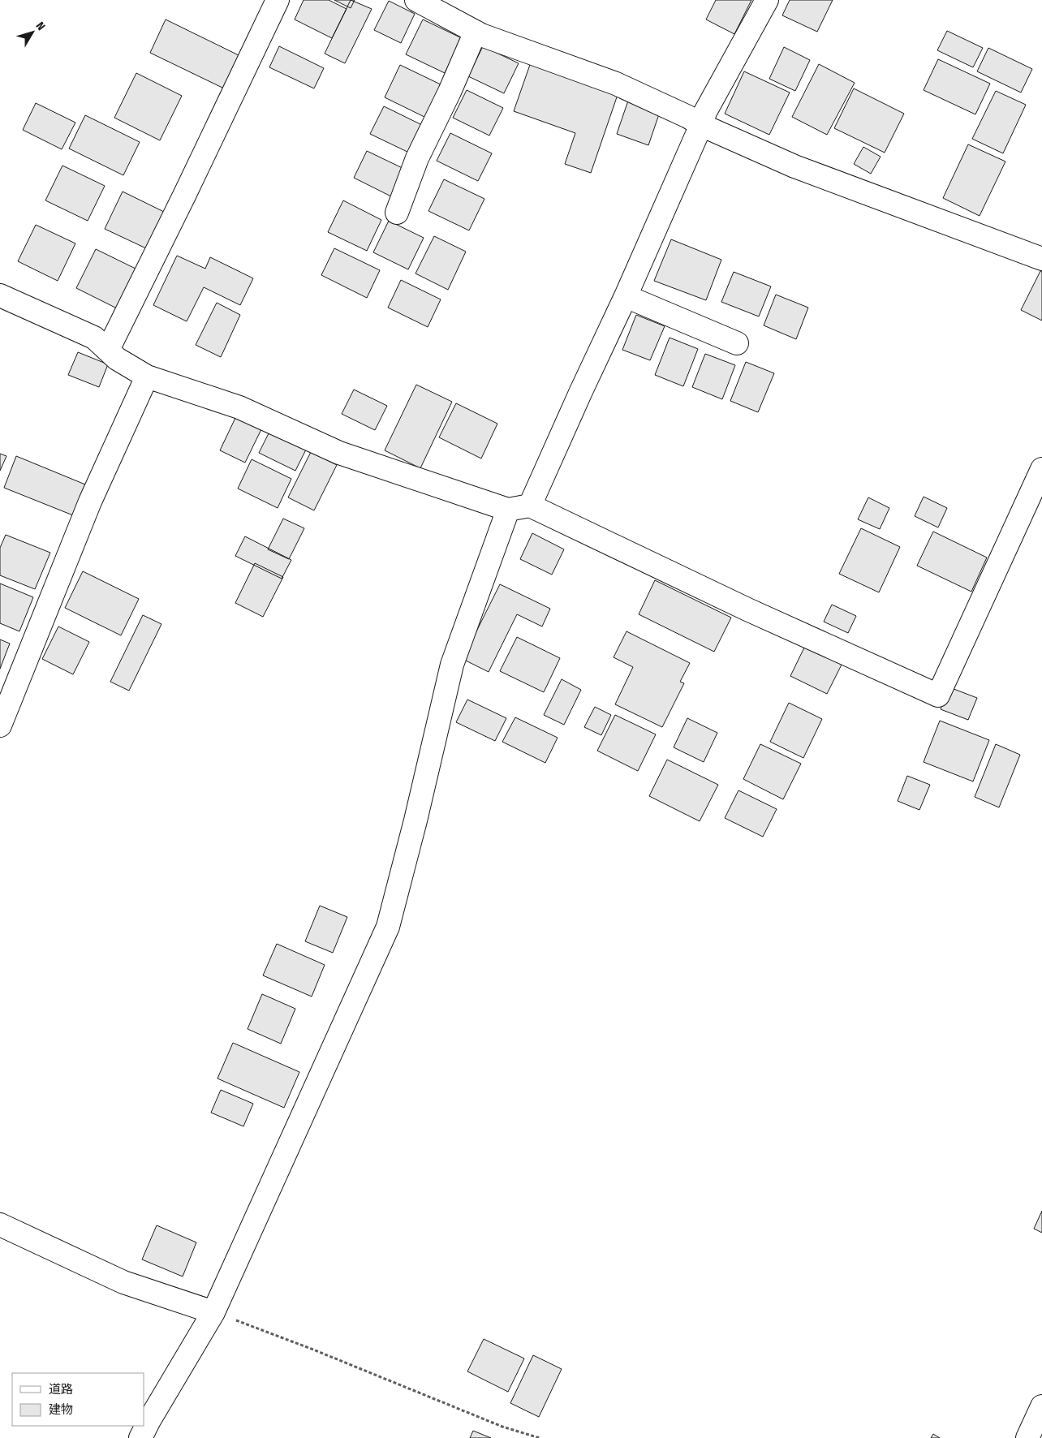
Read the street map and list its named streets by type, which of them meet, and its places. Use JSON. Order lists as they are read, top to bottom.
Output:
{
  "legend": ["道路", "建物"],
  "north": "top right"
}
